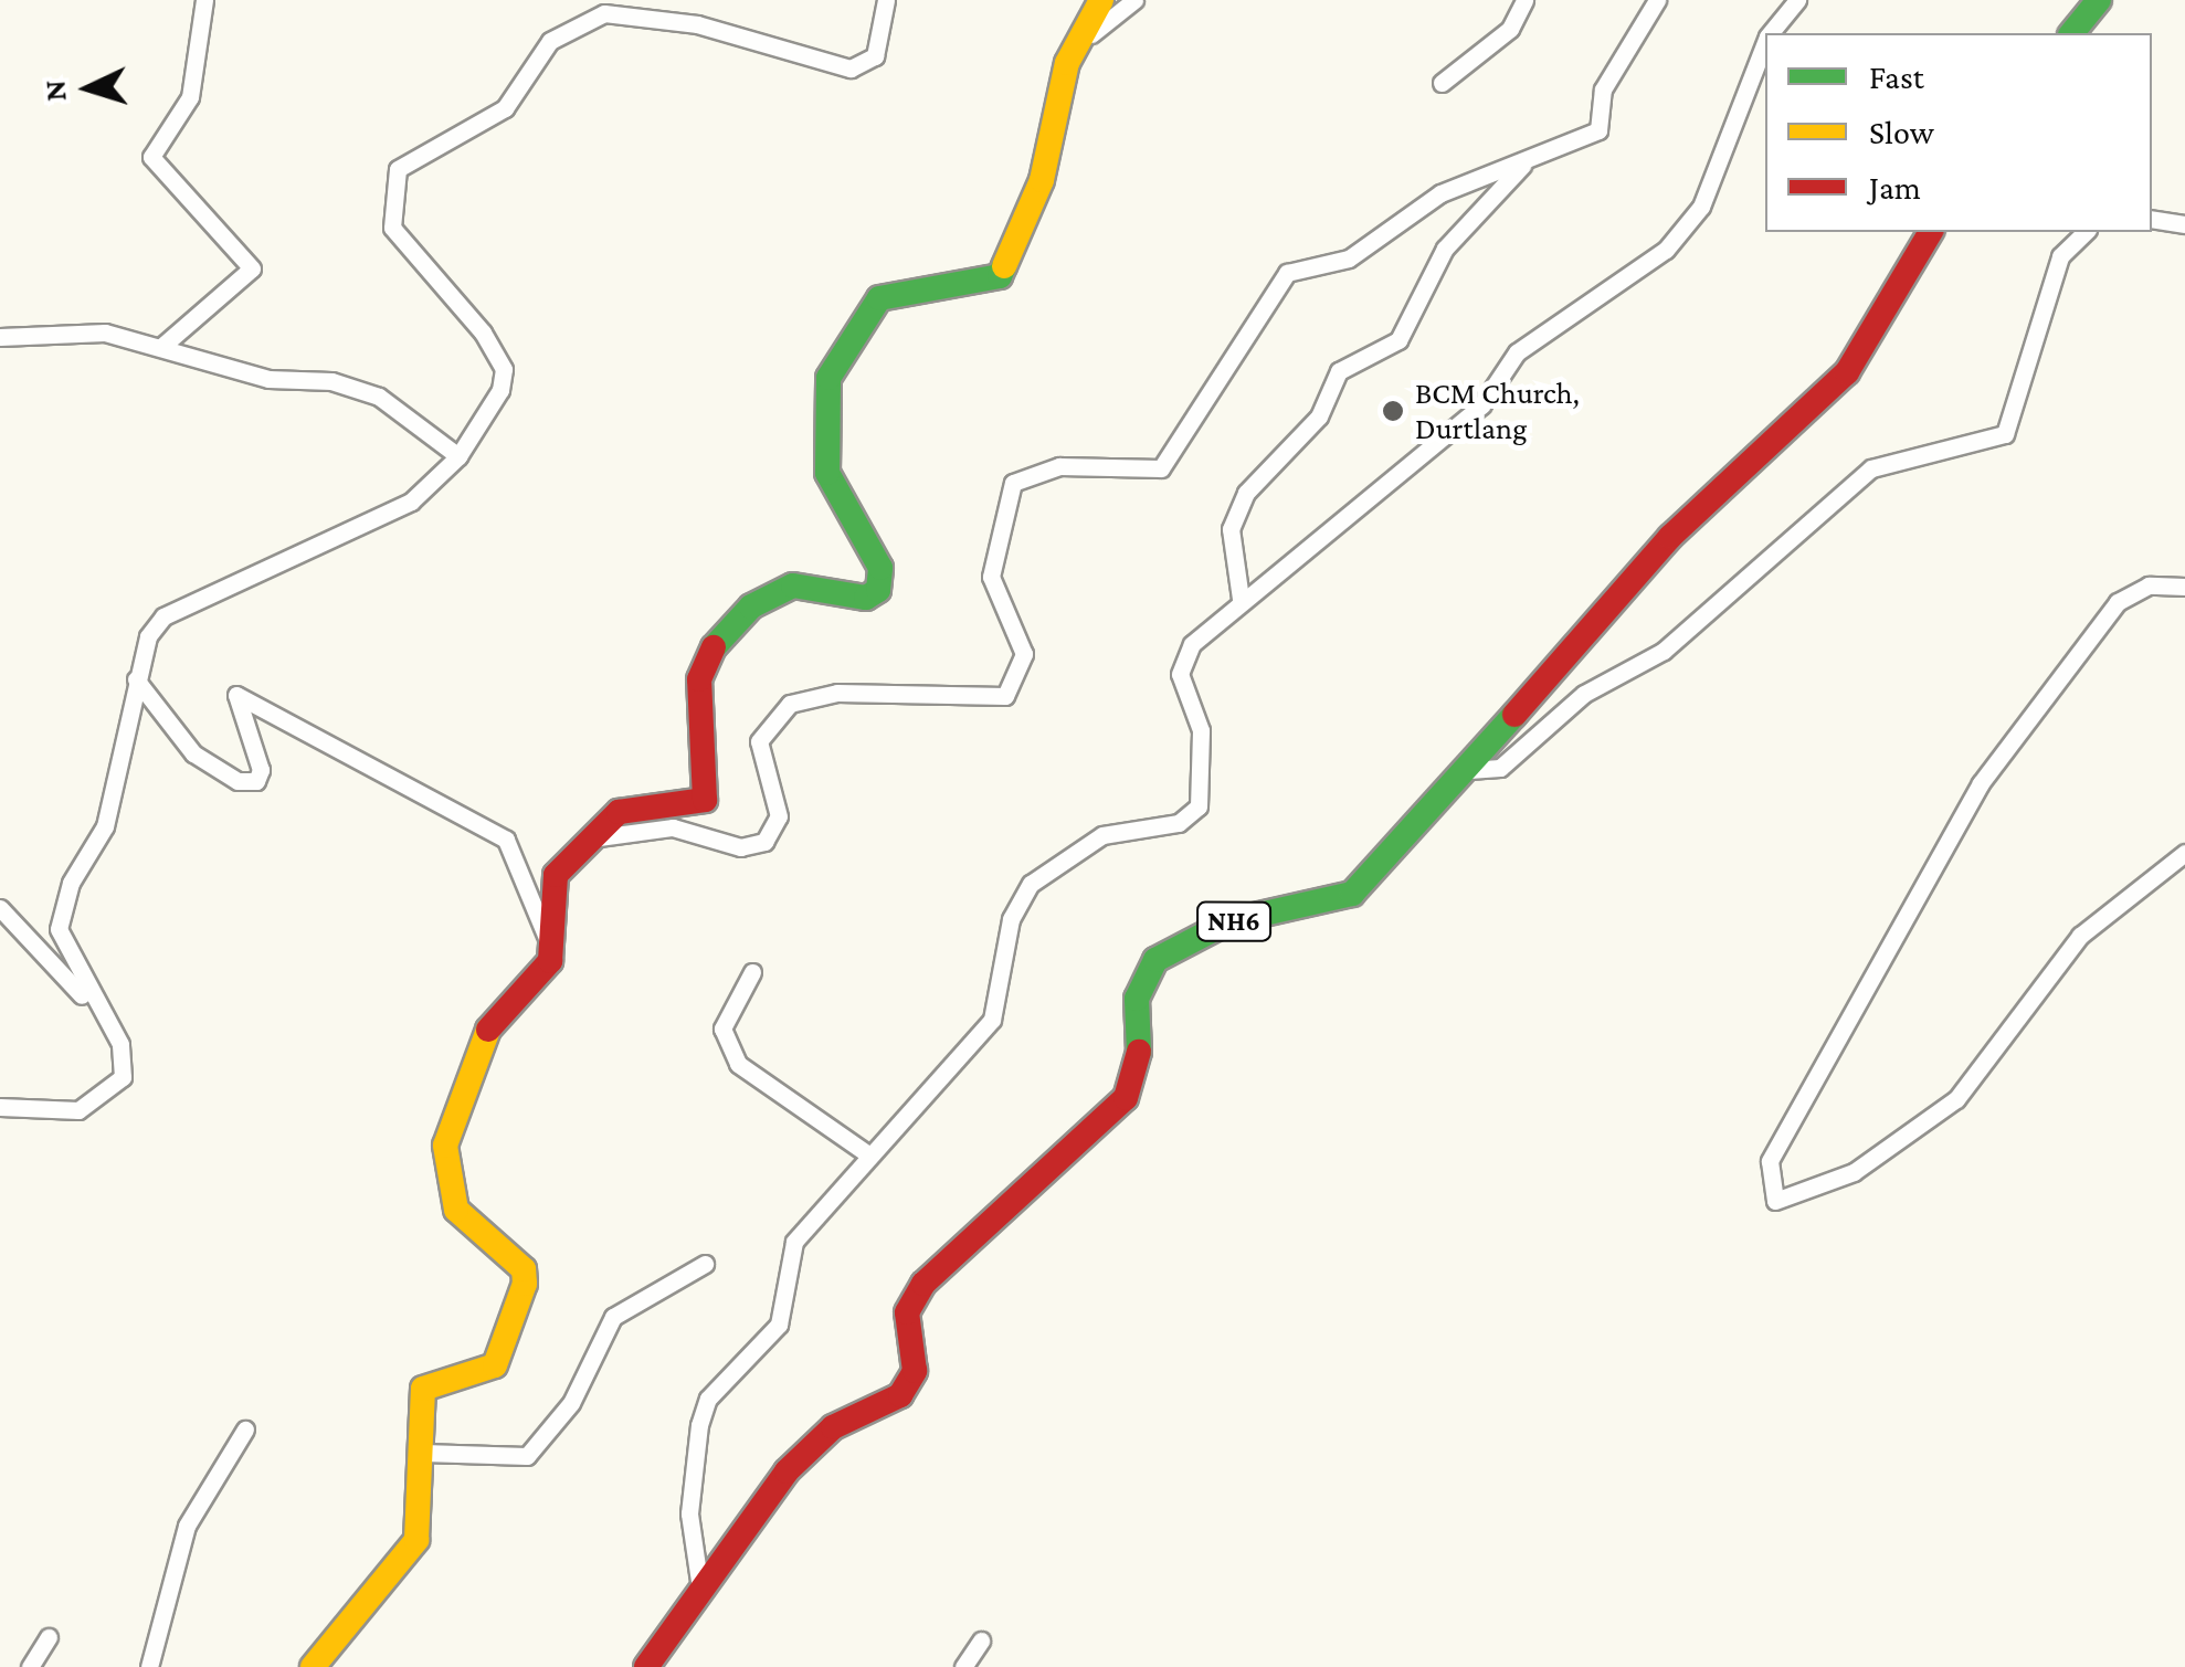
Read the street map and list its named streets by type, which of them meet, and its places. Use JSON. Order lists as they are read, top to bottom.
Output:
{
  "streets": {
    "main road": ["NH6"]
  },
  "places": ["BCM Church, Durtlang"],
  "legend": ["Fast", "Slow", "Jam"],
  "north": "left"
}
